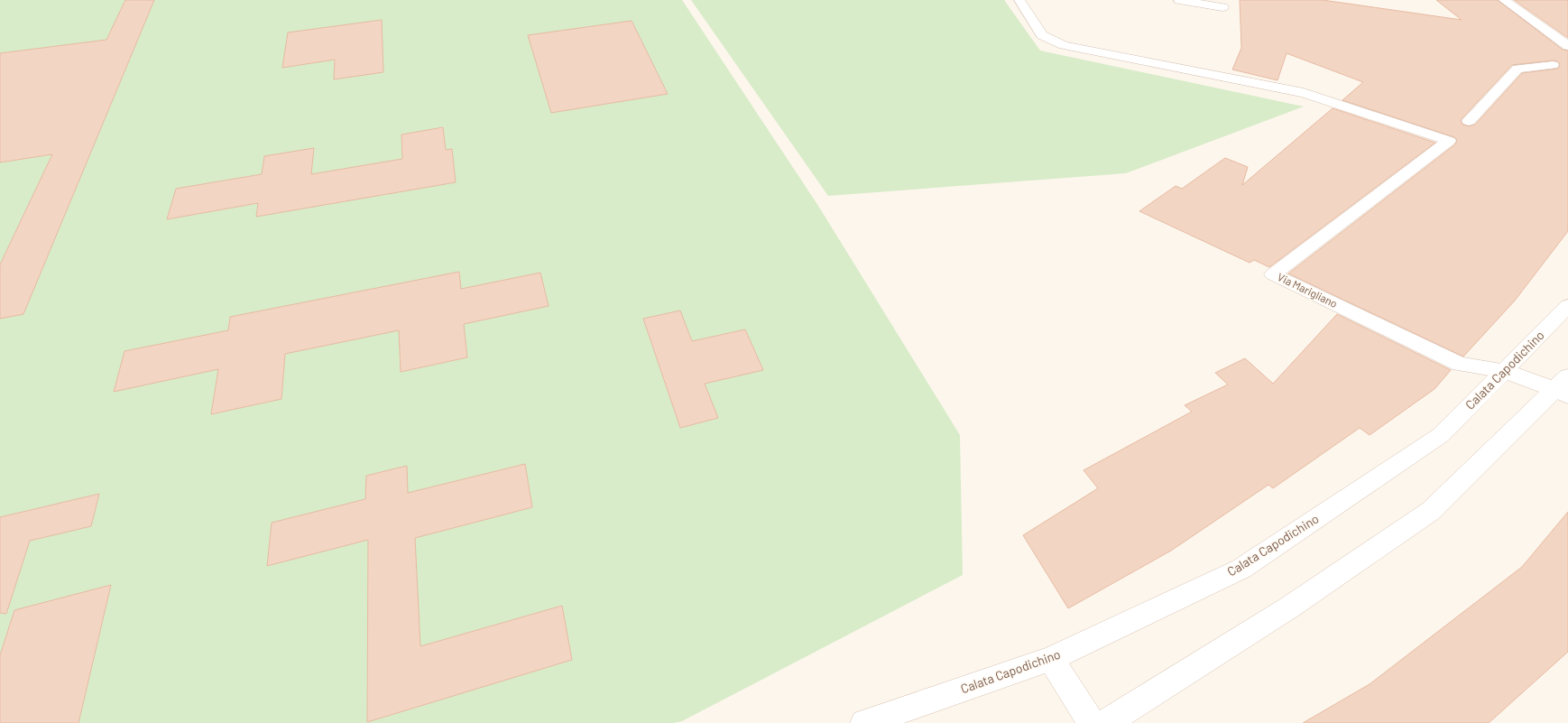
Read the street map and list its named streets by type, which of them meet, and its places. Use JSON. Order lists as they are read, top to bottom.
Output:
{
  "streets": {
    "street": ["Via Marigliano", "Calata Capodichino"]
  },
  "crossings": [
    ["Via Marigliano", "Calata Capodichino"]
  ]
}
